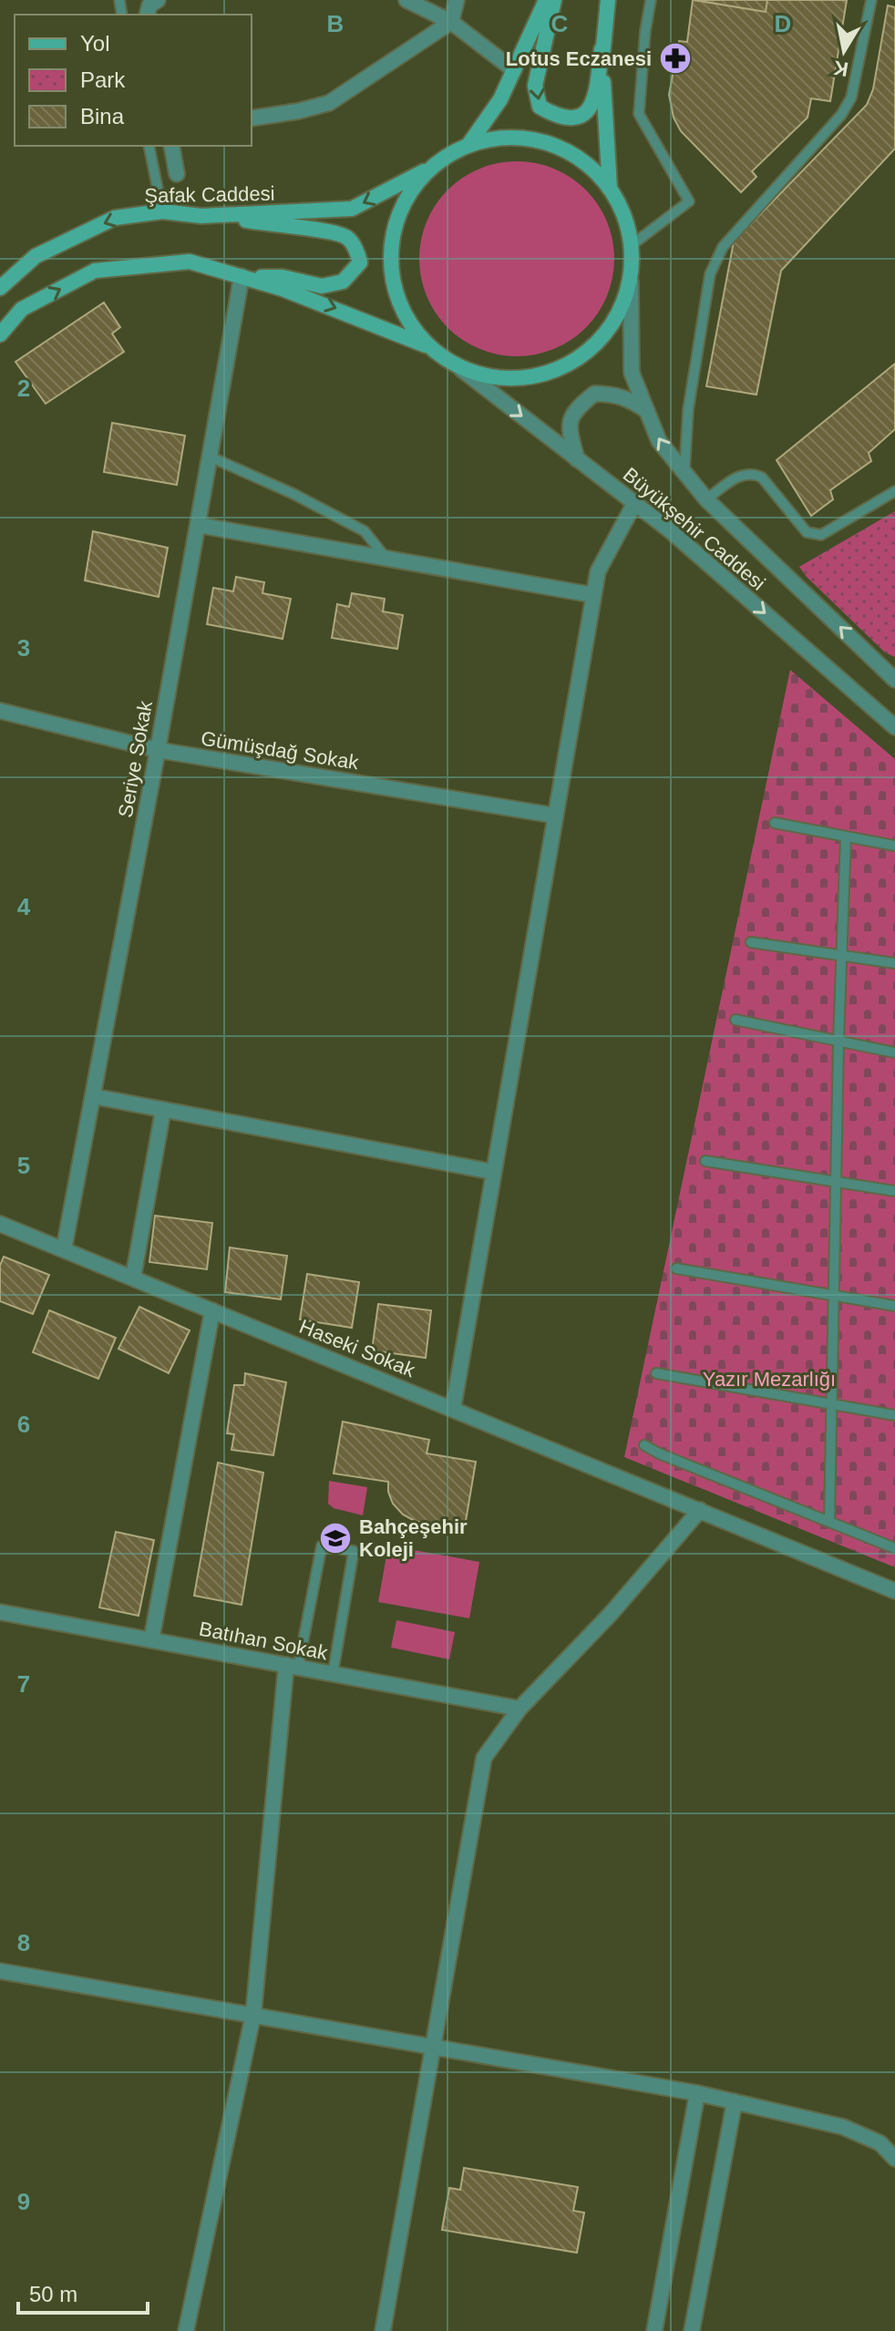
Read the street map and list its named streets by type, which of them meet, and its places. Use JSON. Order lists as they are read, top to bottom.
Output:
{
  "streets": {
    "main road": ["Şafak Caddesi"],
    "street": [
      "Büyükşehir Caddesi",
      "Gümüşdağ Sokak",
      "Seriye Sokak",
      "Haseki Sokak",
      "Batıhan Sokak"
    ]
  },
  "crossings": [
    ["Şafak Caddesi", "Büyükşehir Caddesi"],
    ["Gümüşdağ Sokak", "Seriye Sokak"],
    ["Seriye Sokak", "Haseki Sokak"]
  ],
  "parks": ["Yazır Mezarlığı"],
  "places": {
    "pharmacy": ["Lotus Eczanesi"],
    "school or university": ["Bahçeşehir Koleji"]
  },
  "legend": ["Yol", "Park", "Bina"],
  "scale_bar": "50 m",
  "north": "bottom",
  "grid": {
    "columns": ["B", "C", "D"],
    "rows": [
      "2",
      "3",
      "4",
      "5",
      "6",
      "7",
      "8",
      "9"
    ]
  }
}
